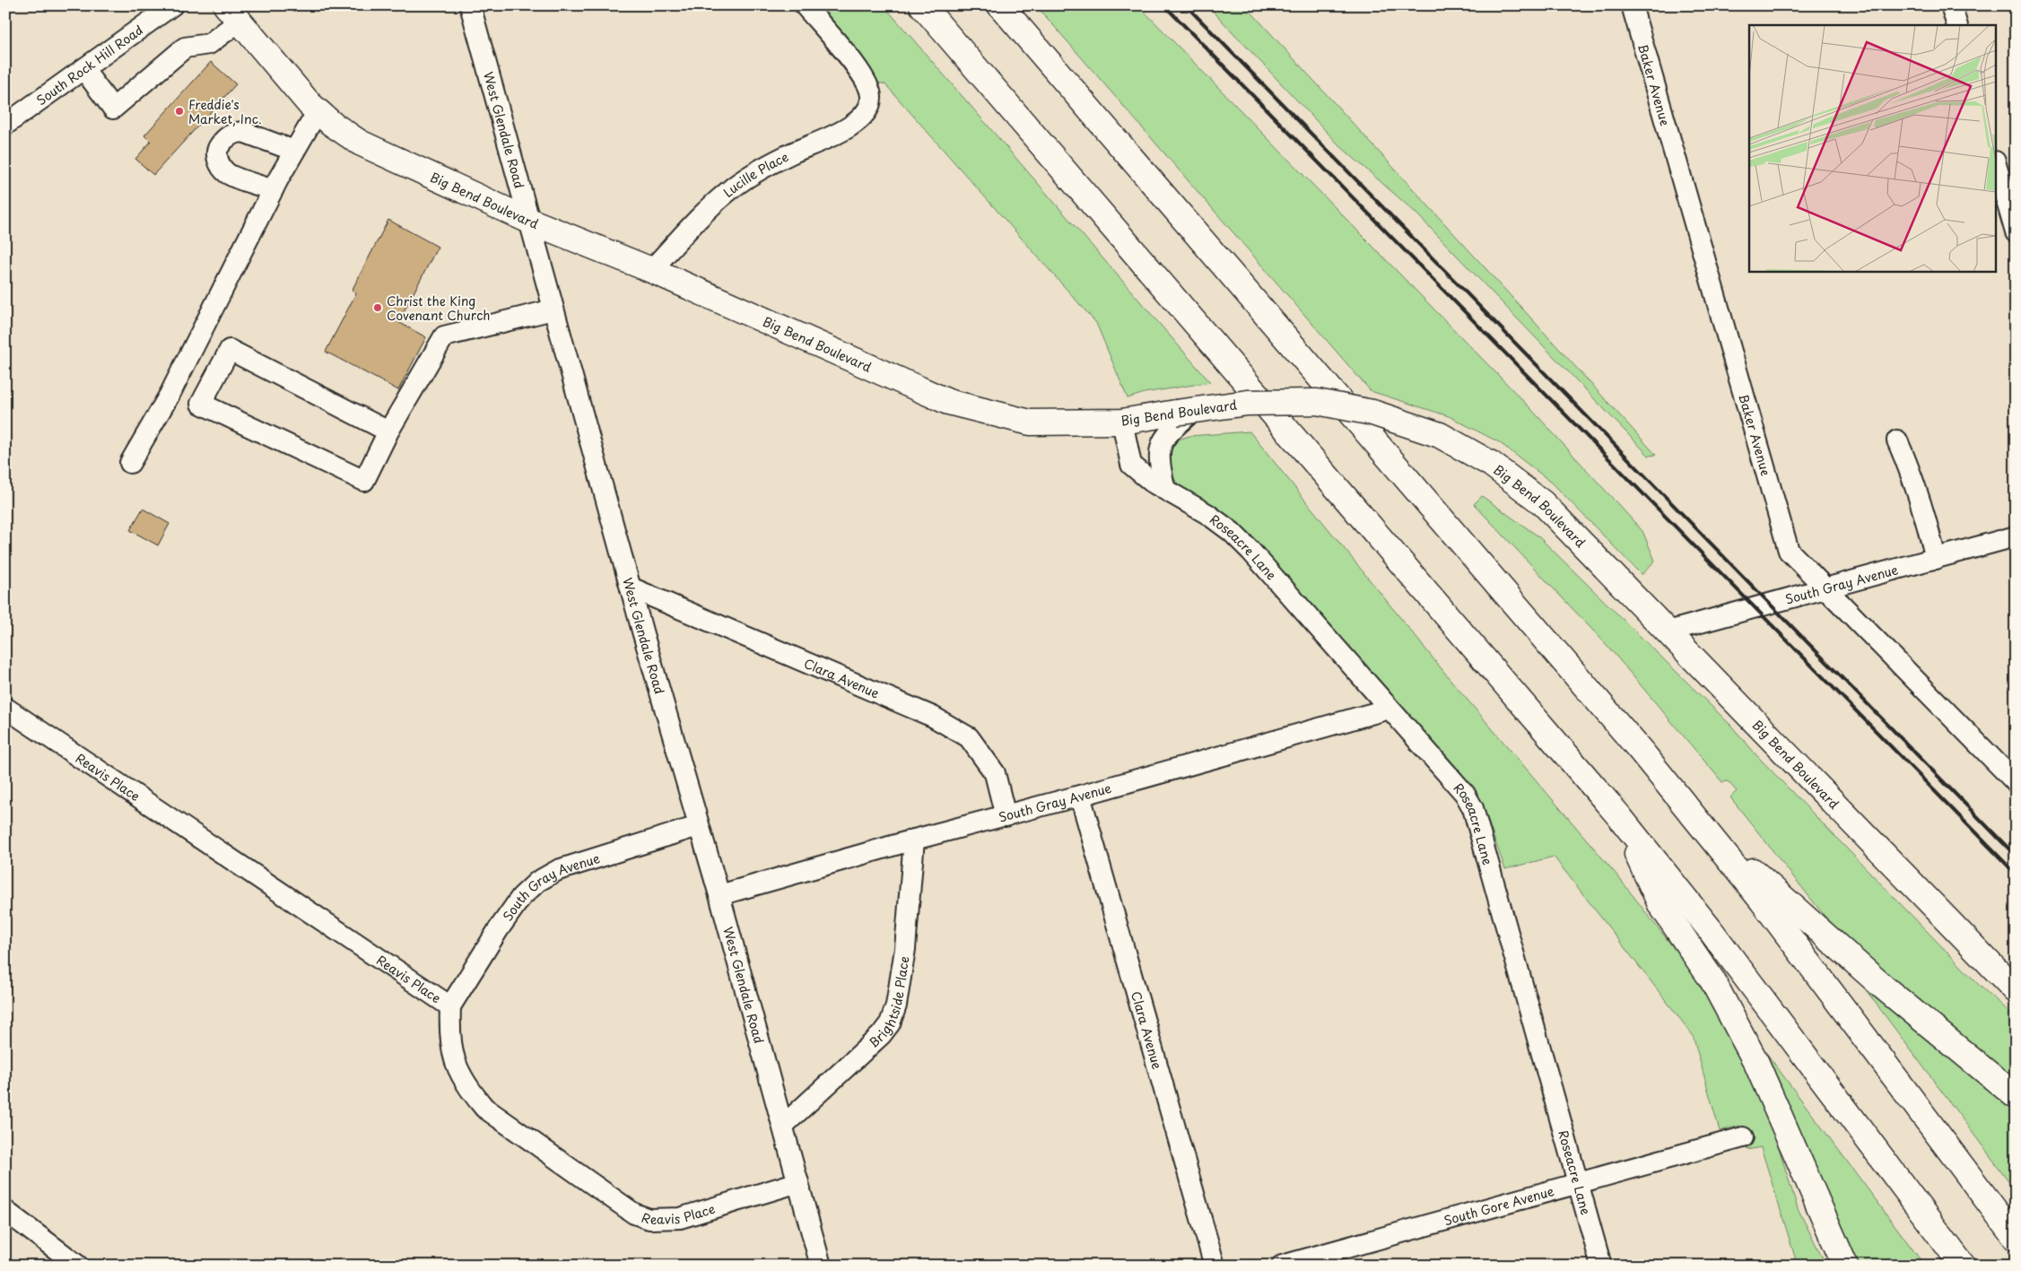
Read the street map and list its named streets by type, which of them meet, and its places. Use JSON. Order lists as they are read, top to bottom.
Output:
{
  "streets": {
    "main road": ["Big Bend Boulevard"],
    "street": [
      "South Rock Hill Road",
      "Baker Avenue",
      "West Glendale Road",
      "Lucille Place",
      "Roseacre Lane",
      "South Gray Avenue",
      "Clara Avenue",
      "Reavis Place",
      "Brightside Place",
      "South Gore Avenue"
    ]
  },
  "crossings": [
    ["Baker Avenue", "South Gray Avenue"],
    ["West Glendale Road", "Big Bend Boulevard"],
    ["West Glendale Road", "South Gray Avenue"],
    ["West Glendale Road", "Clara Avenue"],
    ["West Glendale Road", "Reavis Place"],
    ["West Glendale Road", "Brightside Place"],
    ["Lucille Place", "Big Bend Boulevard"],
    ["Big Bend Boulevard", "Roseacre Lane"],
    ["Big Bend Boulevard", "South Gray Avenue"],
    ["Roseacre Lane", "South Gray Avenue"],
    ["Roseacre Lane", "South Gore Avenue"],
    ["South Gray Avenue", "Clara Avenue"],
    ["South Gray Avenue", "Reavis Place"],
    ["South Gray Avenue", "Brightside Place"]
  ],
  "places": ["Freddie's Market, Inc.", "Christ the King Covenant Church"]
}
